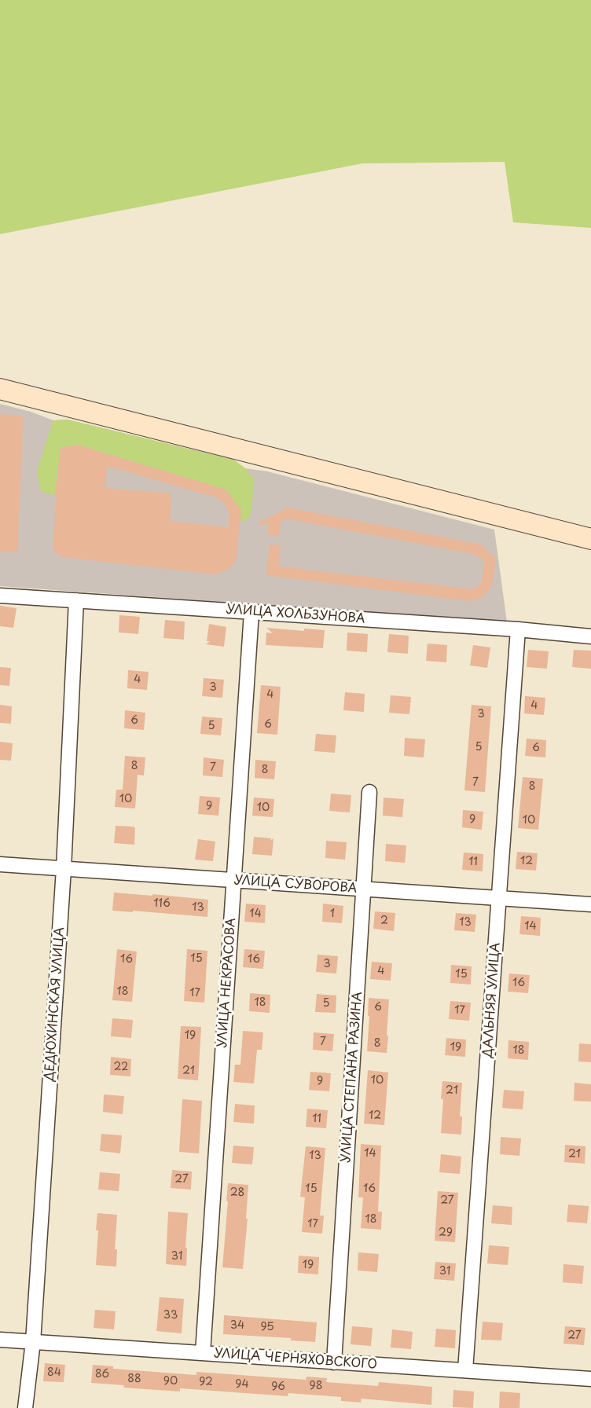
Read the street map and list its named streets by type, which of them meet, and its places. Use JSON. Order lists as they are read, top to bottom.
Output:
{
  "streets": {
    "street": [
      "УЛИЦА ХОЛЬЗУНОВА",
      "УЛИЦА СУВОРОВА",
      "УЛИЦА НЕКРАСОВА",
      "ДАЛЬНЯЯ УЛИЦА",
      "ДЕДЮХИНСКАЯ УЛИЦА",
      "УЛИЦА СТЕПАНА РАЗИНА",
      "УЛИЦА ЧЕРНЯХОВСКОГО"
    ]
  },
  "crossings": [
    ["УЛИЦА ХОЛЬЗУНОВА", "УЛИЦА НЕКРАСОВА"],
    ["УЛИЦА ХОЛЬЗУНОВА", "ДАЛЬНЯЯ УЛИЦА"],
    ["УЛИЦА ХОЛЬЗУНОВА", "ДЕДЮХИНСКАЯ УЛИЦА"],
    ["УЛИЦА СУВОРОВА", "УЛИЦА НЕКРАСОВА"],
    ["УЛИЦА СУВОРОВА", "ДАЛЬНЯЯ УЛИЦА"],
    ["УЛИЦА СУВОРОВА", "ДЕДЮХИНСКАЯ УЛИЦА"],
    ["УЛИЦА СУВОРОВА", "УЛИЦА СТЕПАНА РАЗИНА"],
    ["УЛИЦА НЕКРАСОВА", "УЛИЦА ЧЕРНЯХОВСКОГО"],
    ["ДАЛЬНЯЯ УЛИЦА", "УЛИЦА ЧЕРНЯХОВСКОГО"],
    ["ДЕДЮХИНСКАЯ УЛИЦА", "УЛИЦА ЧЕРНЯХОВСКОГО"],
    ["УЛИЦА СТЕПАНА РАЗИНА", "УЛИЦА ЧЕРНЯХОВСКОГО"]
  ],
  "house_numbers": [
    "4",
    "3",
    "4",
    "4",
    "3",
    "6",
    "6",
    "5",
    "5",
    "6",
    "8",
    "7",
    "8",
    "7",
    "8",
    "10",
    "9",
    "10",
    "9",
    "10",
    "12",
    "11",
    "116",
    "13",
    "14",
    "1",
    "2",
    "13",
    "14",
    "15",
    "16",
    "16",
    "3",
    "4",
    "15",
    "16",
    "18",
    "17",
    "18",
    "5",
    "6",
    "17",
    "19",
    "7",
    "8",
    "19",
    "18",
    "22",
    "21",
    "10",
    "9",
    "21",
    "12",
    "11",
    "14",
    "21",
    "13",
    "27",
    "15",
    "16",
    "28",
    "27",
    "18",
    "17",
    "29",
    "31",
    "19",
    "31",
    "33",
    "34",
    "95",
    "27",
    "84",
    "86",
    "88",
    "90",
    "92",
    "94",
    "98",
    "96"
  ]
}
